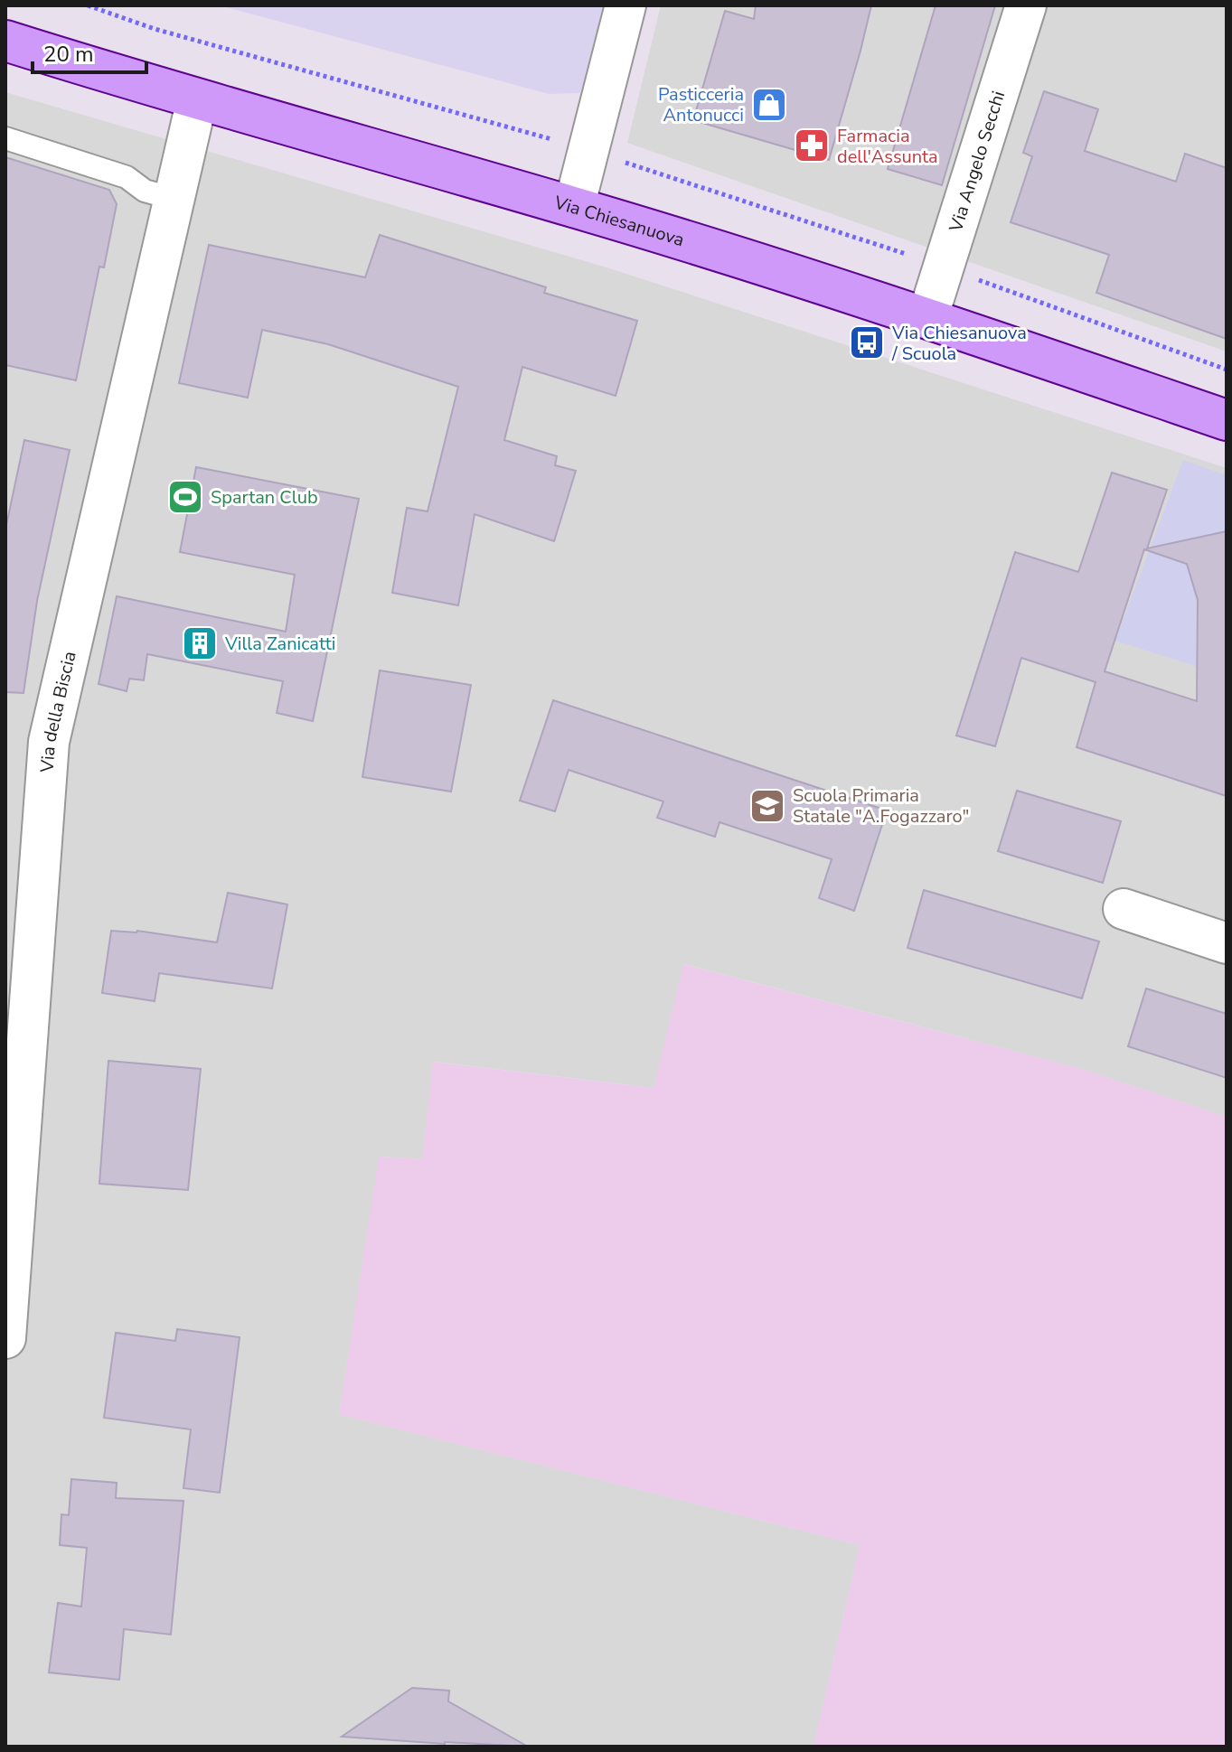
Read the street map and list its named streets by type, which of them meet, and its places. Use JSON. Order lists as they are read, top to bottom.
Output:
{
  "streets": {
    "main road": ["Via Chiesanuova"],
    "street": ["Via Angelo Secchi", "Via della Biscia"]
  },
  "crossings": [
    ["Via Angelo Secchi", "Via Chiesanuova"],
    ["Via Chiesanuova", "Via della Biscia"]
  ],
  "places": {
    "shop": ["Pasticceria Antonucci"],
    "pharmacy": ["Farmacia dell'Assunta"],
    "bus stop": ["Via Chiesanuova / Scuola"],
    "sports": ["Spartan Club"],
    "building": ["Villa Zanicatti"],
    "school or university": ["Scuola Primaria Statale \"A.Fogazzaro\""]
  },
  "scale_bar": "20 m"
}
